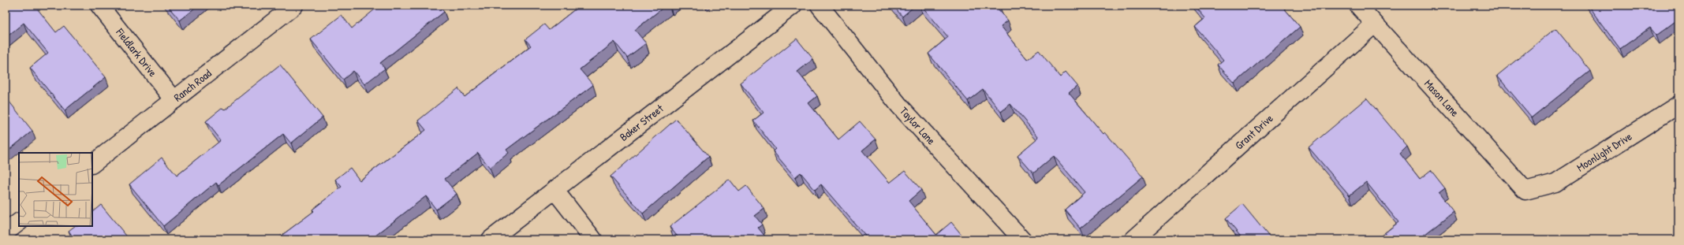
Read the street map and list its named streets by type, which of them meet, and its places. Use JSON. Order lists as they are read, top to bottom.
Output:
{
  "streets": {
    "street": [
      "Fieldlark Drive",
      "Ranch Road",
      "Mason Lane",
      "Baker Street",
      "Taylor Lane",
      "Grant Drive",
      "Moonlight Drive"
    ]
  },
  "crossings": [
    ["Fieldlark Drive", "Ranch Road"],
    ["Mason Lane", "Grant Drive"],
    ["Mason Lane", "Moonlight Drive"]
  ]
}
